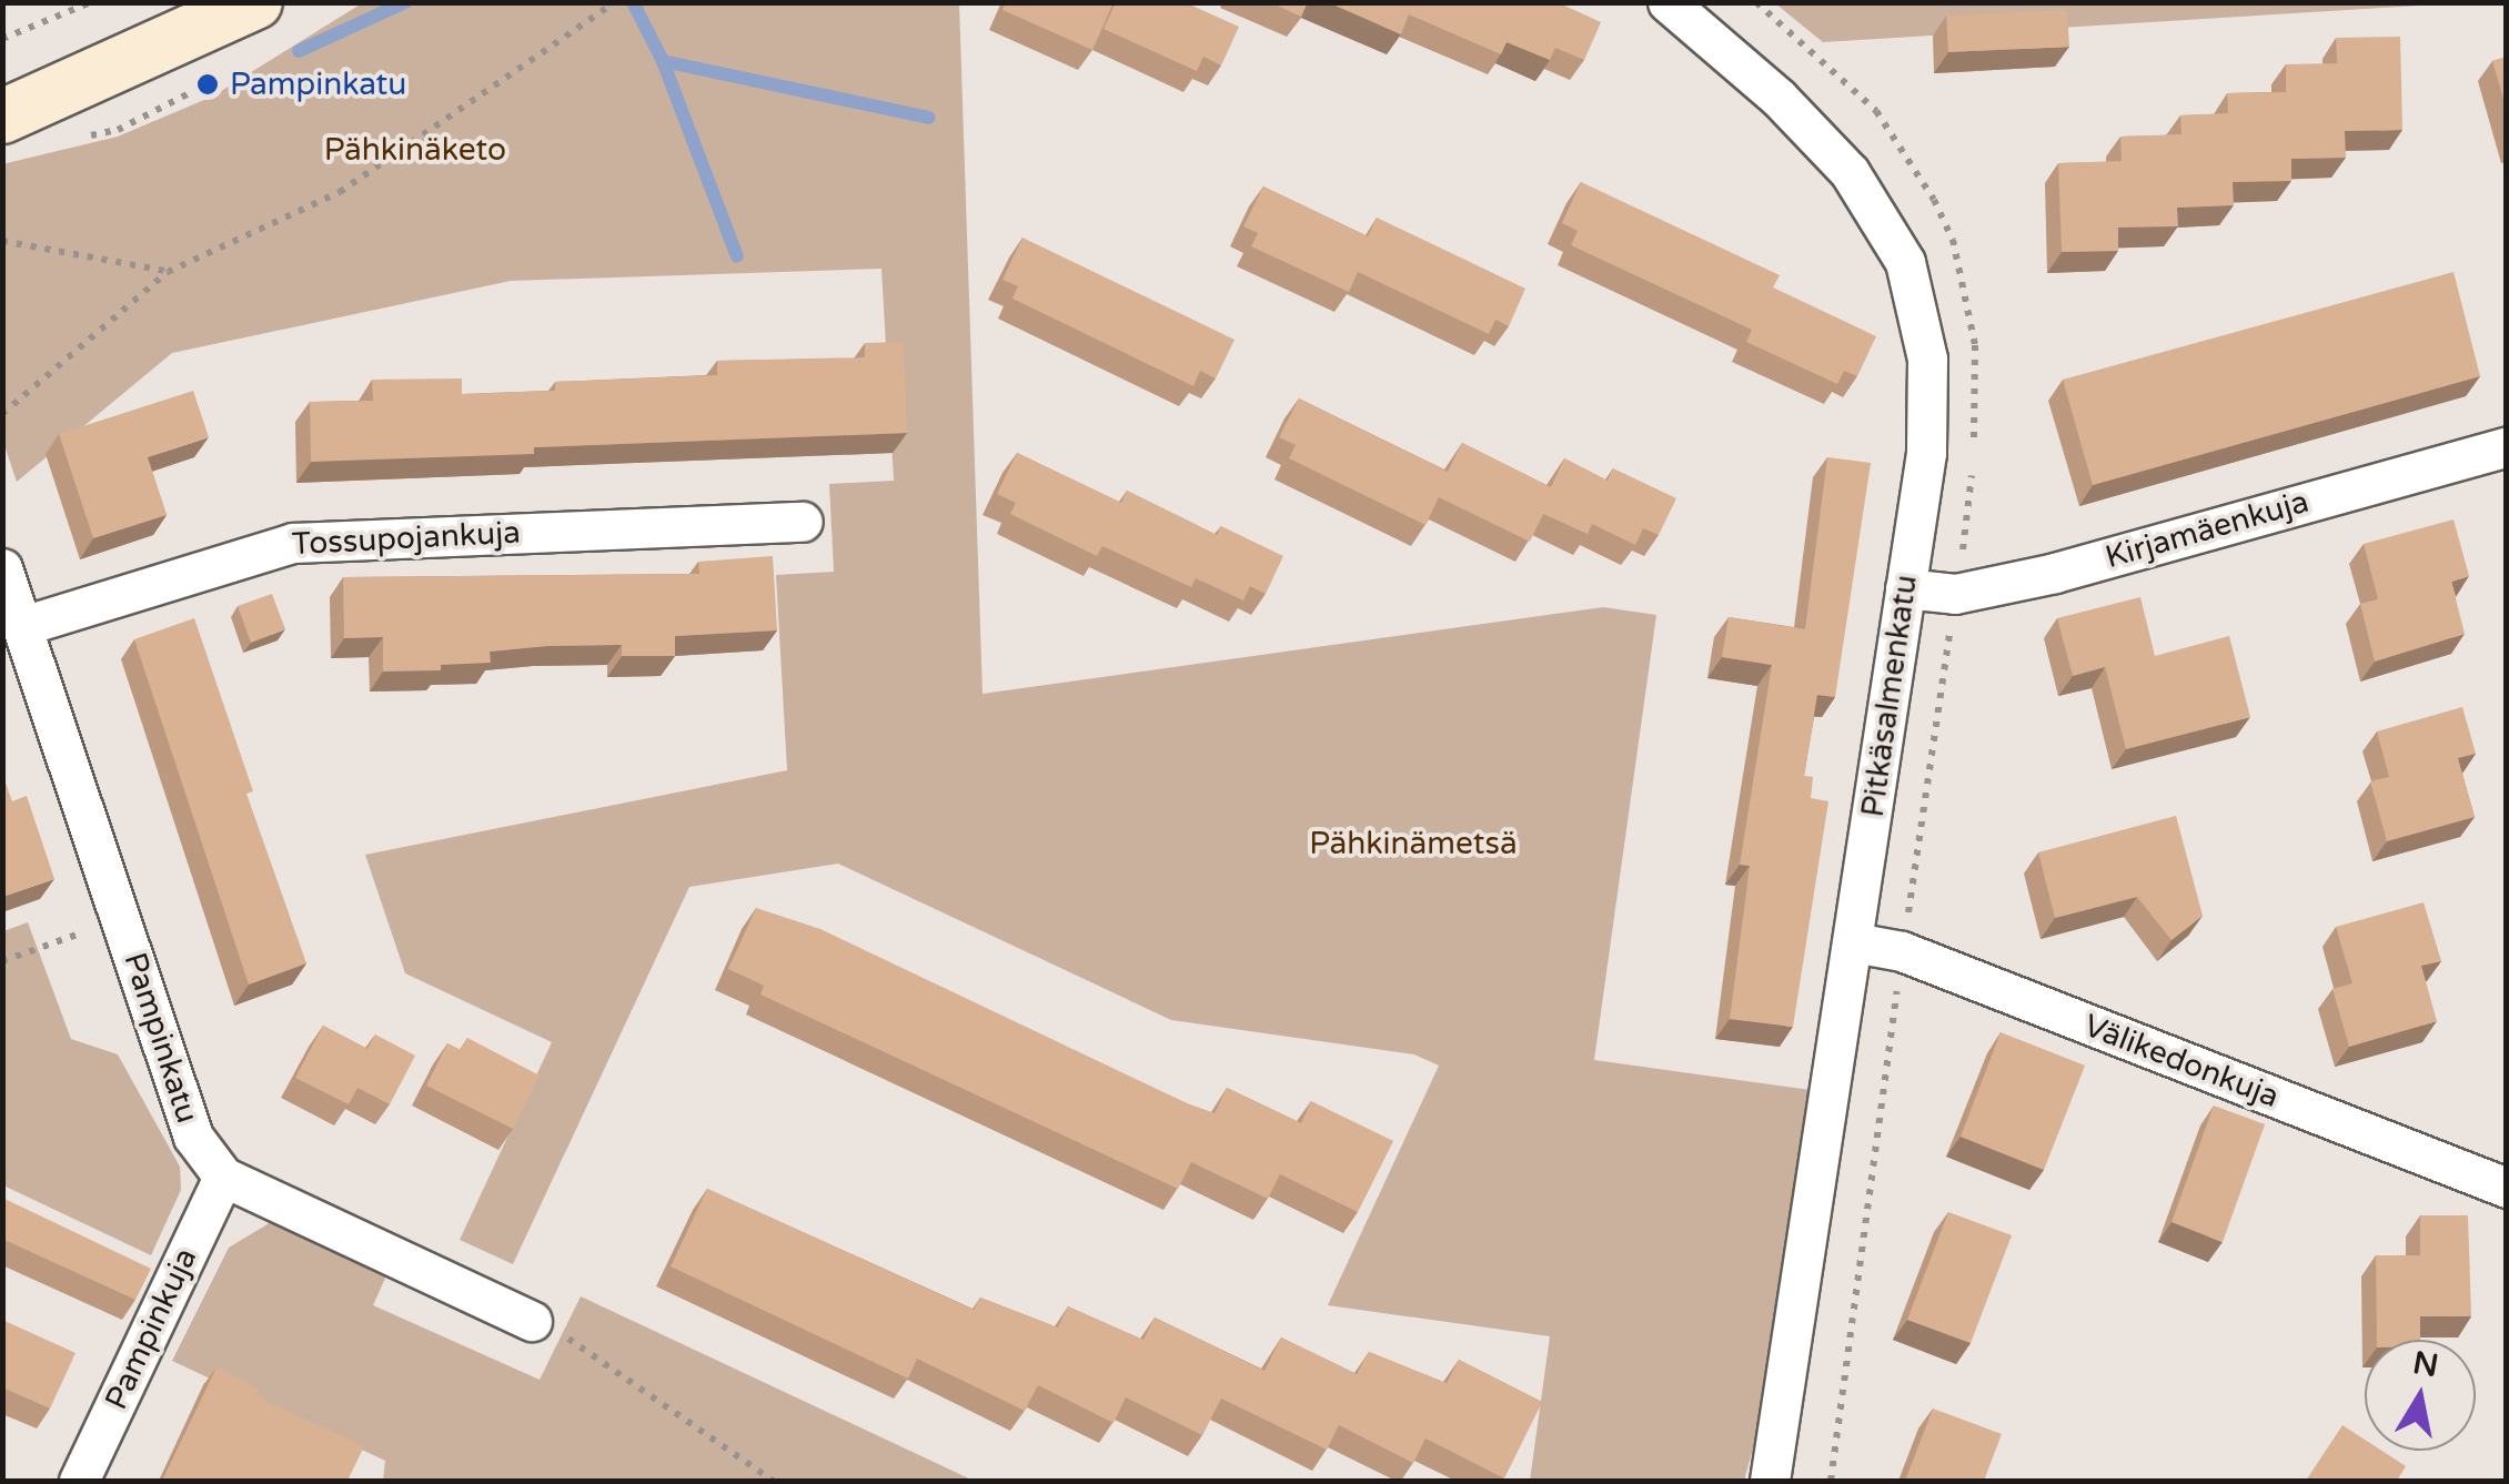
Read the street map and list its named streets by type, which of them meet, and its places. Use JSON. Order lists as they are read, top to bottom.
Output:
{
  "streets": {
    "street": [
      "Kirjamäenkuja",
      "Tossupojankuja",
      "Pitkäsalmenkatu",
      "Pampinkatu",
      "Välikedonkuja",
      "Pampinkuja"
    ]
  },
  "crossings": [
    ["Kirjamäenkuja", "Pitkäsalmenkatu"],
    ["Tossupojankuja", "Pampinkatu"],
    ["Pitkäsalmenkatu", "Välikedonkuja"],
    ["Pampinkatu", "Pampinkuja"]
  ],
  "parks": ["Pähkinäketo", "Pähkinämetsä"],
  "places": ["Pampinkatu"],
  "north": "top"
}
